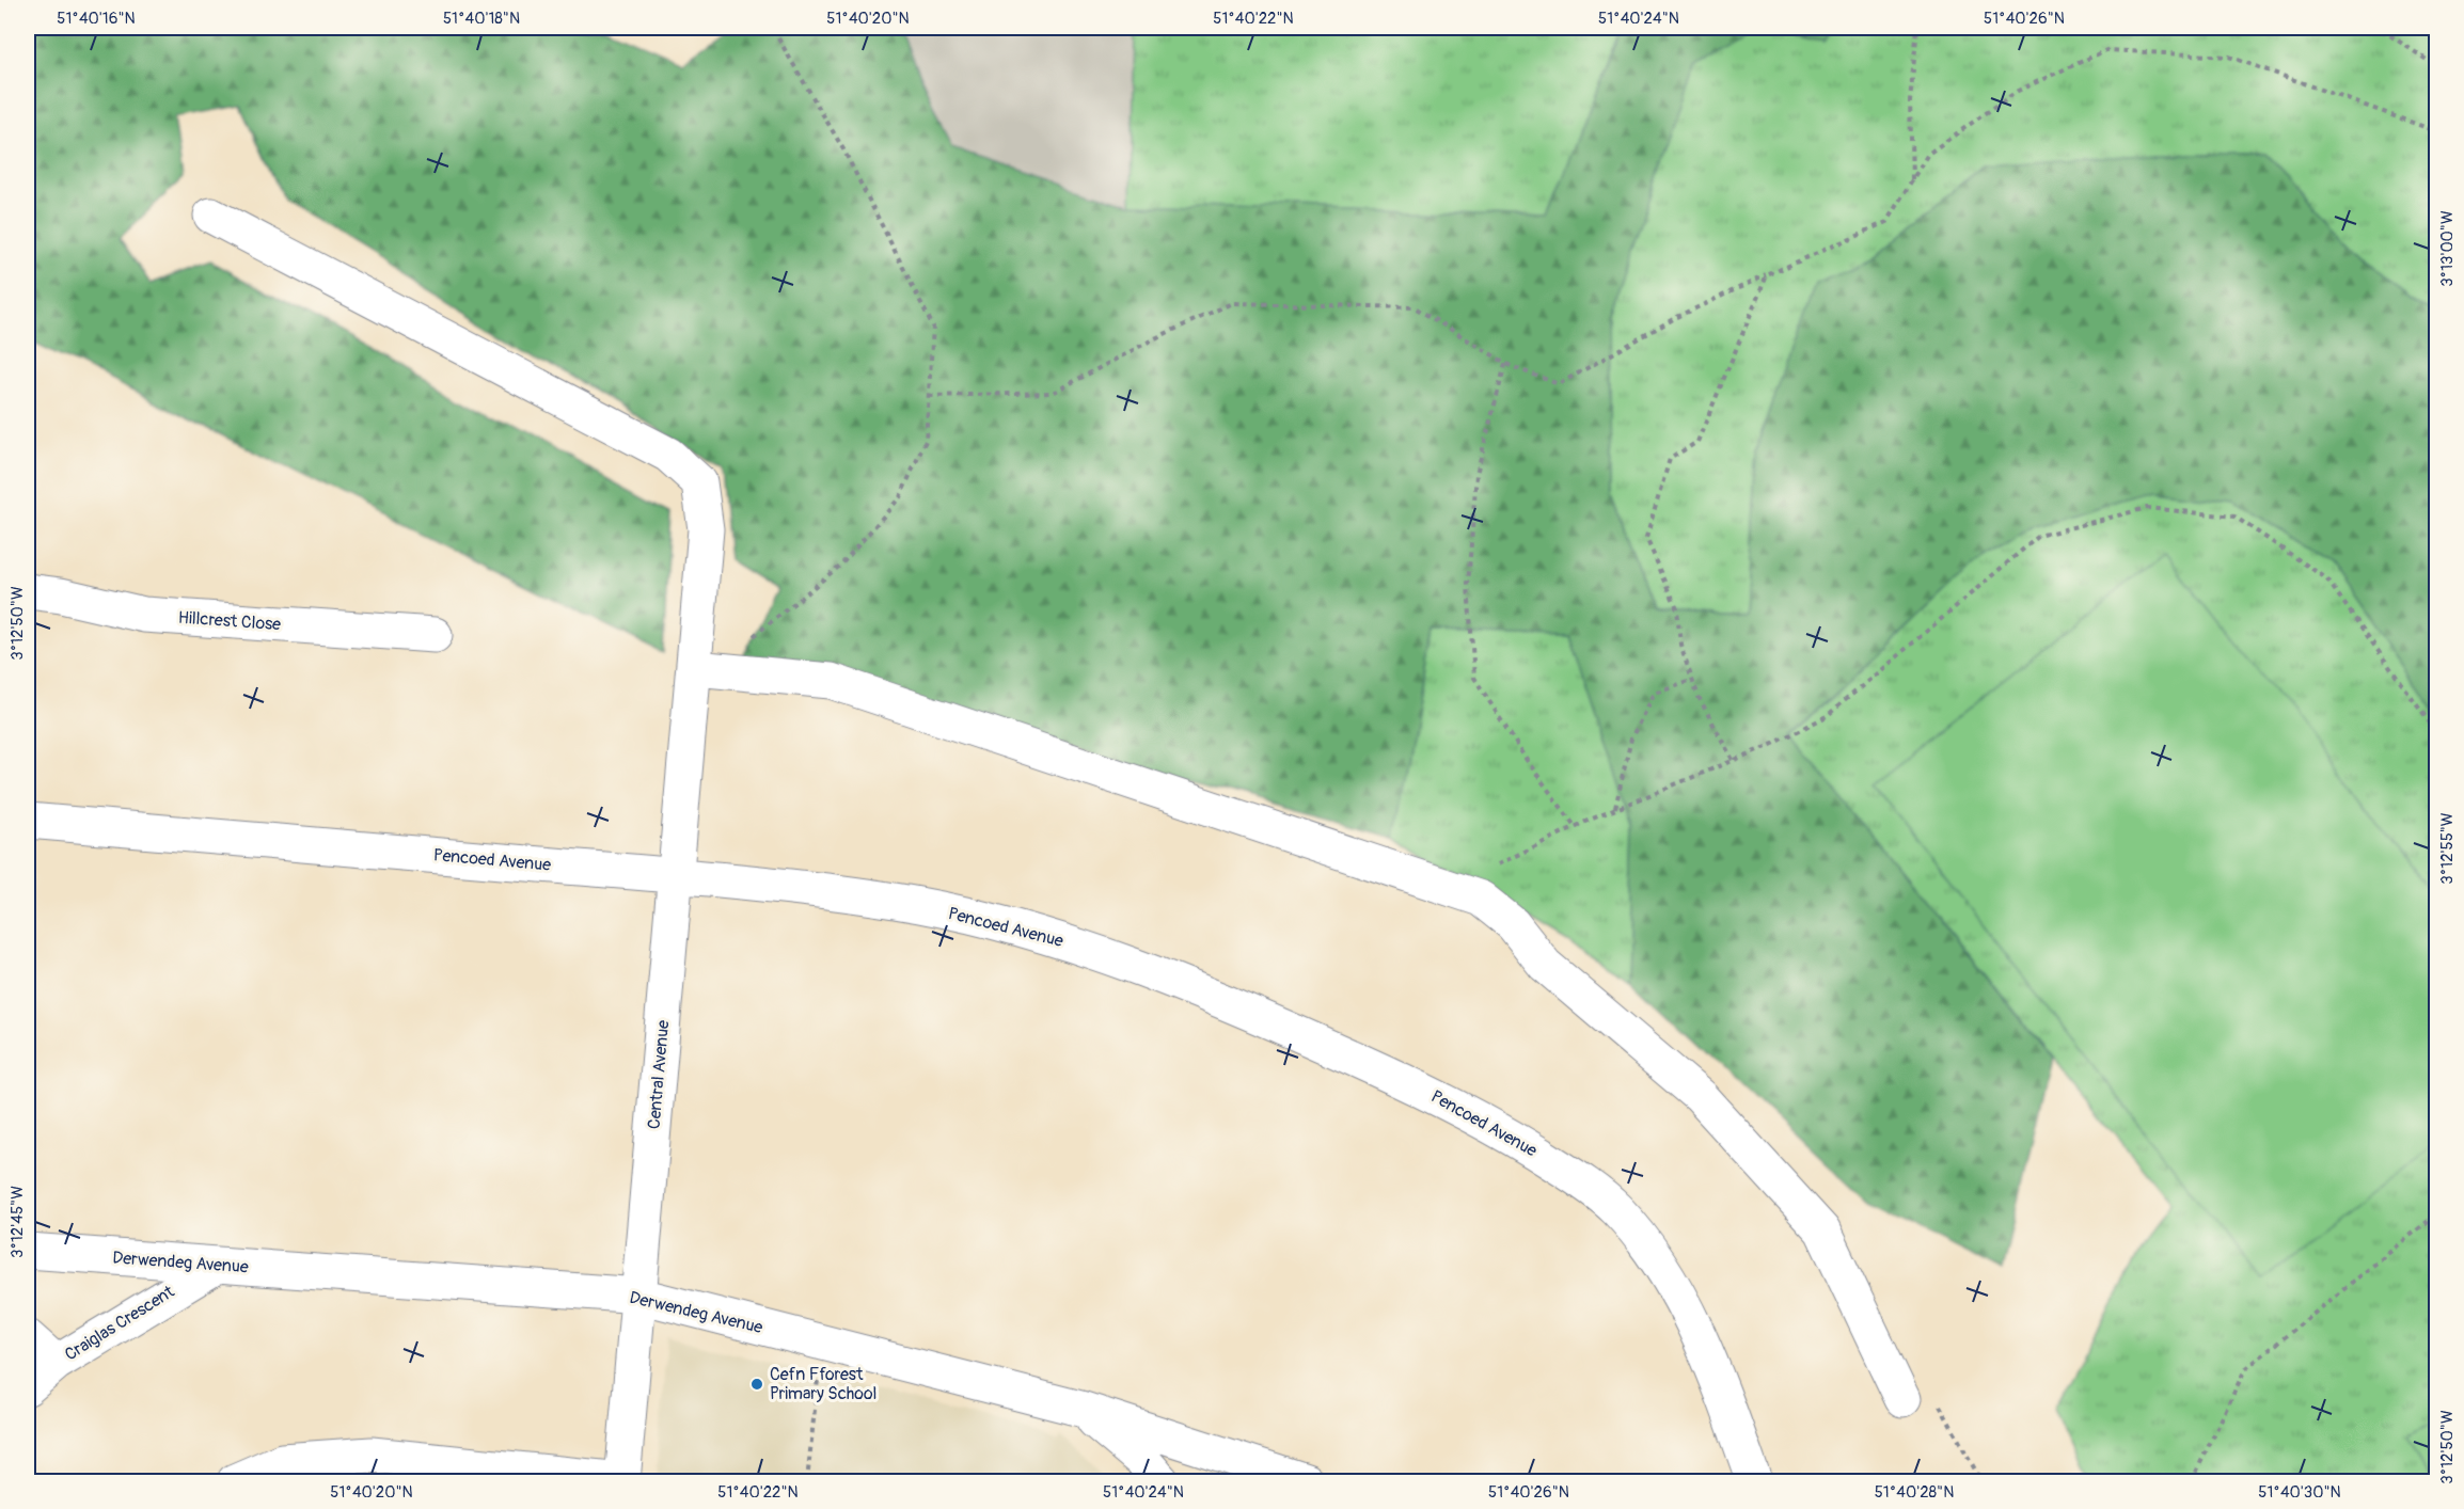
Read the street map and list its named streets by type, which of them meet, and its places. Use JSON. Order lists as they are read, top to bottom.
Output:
{
  "streets": {
    "street": [
      "Hillcrest Close",
      "Pencoed Avenue",
      "Central Avenue",
      "Derwendeg Avenue",
      "Craiglas Crescent"
    ]
  },
  "crossings": [
    ["Pencoed Avenue", "Central Avenue"],
    ["Central Avenue", "Derwendeg Avenue"],
    ["Derwendeg Avenue", "Craiglas Crescent"]
  ],
  "places": ["Cefn Fforest Primary School"],
  "coordinates": [
    "51°40'16\"N",
    "51°40'18\"N",
    "51°40'20\"N",
    "51°40'22\"N",
    "51°40'24\"N",
    "51°40'26\"N",
    "3°13'00\"W",
    "3°12'50\"W",
    "3°12'55\"W",
    "3°12'45\"W",
    "51°40'28\"N",
    "51°40'30\"N"
  ]
}
